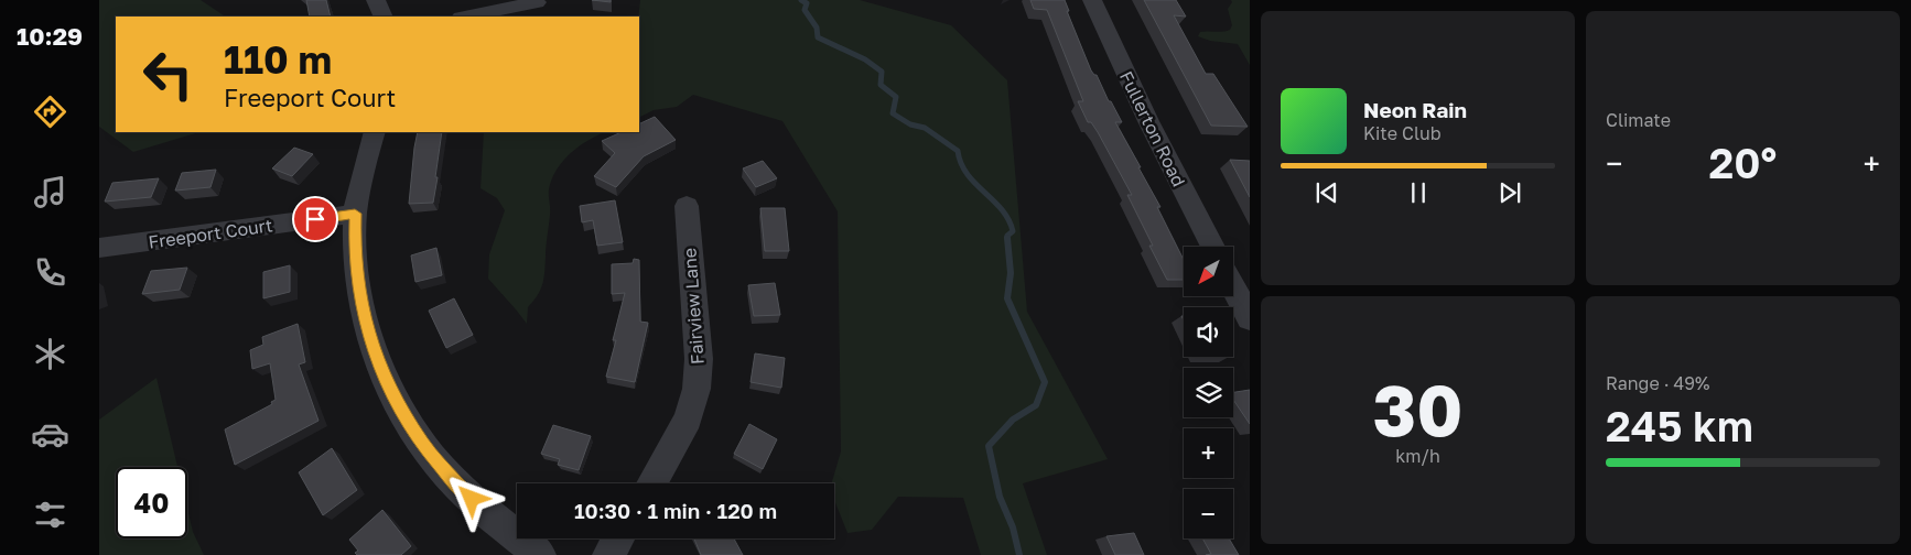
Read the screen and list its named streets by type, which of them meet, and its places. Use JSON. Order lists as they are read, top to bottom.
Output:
{
  "streets": {
    "street": ["Fullerton Road", "Freeport Court", "Fairview Lane"]
  },
  "north": "bottom left",
  "page": {
    "tabs": "10:29",
    "tile": [
      "Climate",
      ["30", "km/h"],
      ["Range · 49%", "245 km"]
    ],
    "turn": ["110 m", "Freeport Court"],
    "song": ["Neon Rain", "Kite Club"],
    "heat": ["−", "20°", "+"],
    "map_buttons": ["+", "−"],
    "limit": "40",
    "trip": "10:30 · 1 min · 120 m"
  }
}
